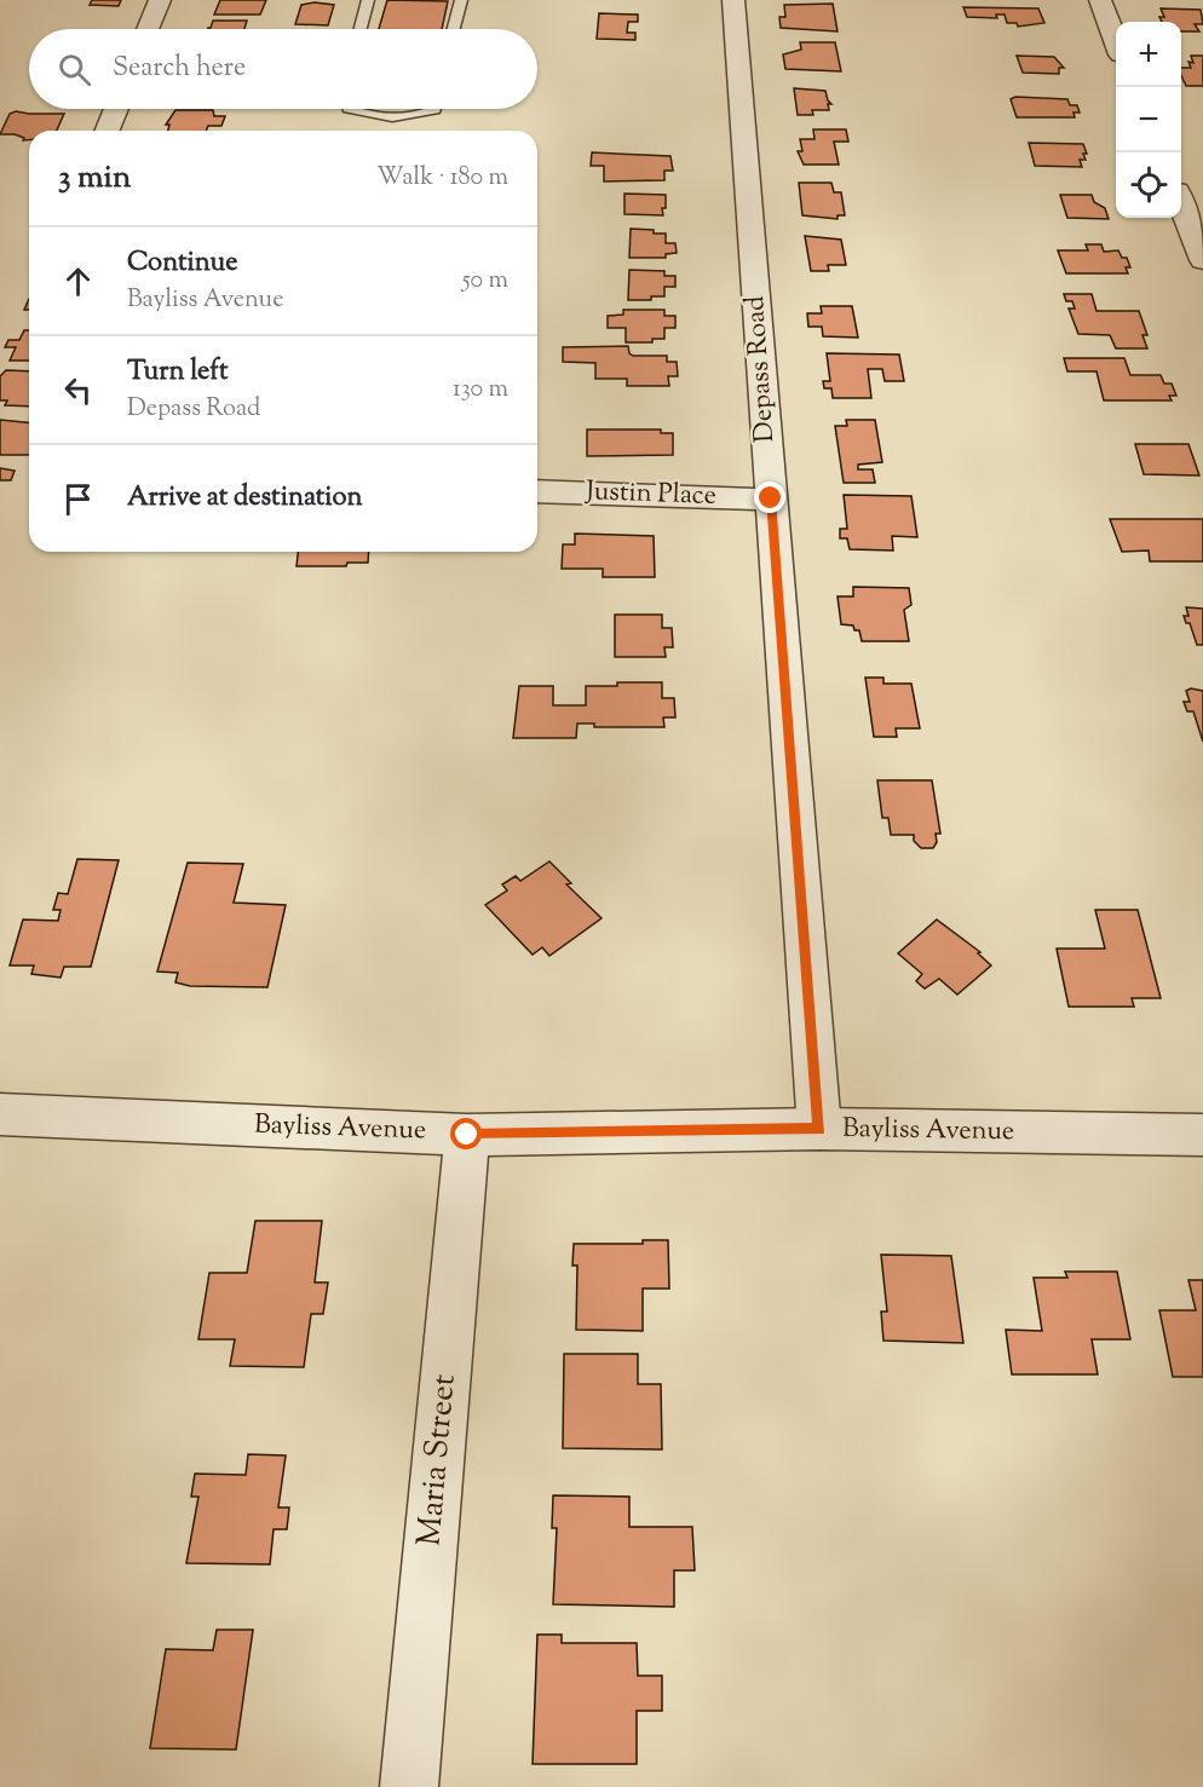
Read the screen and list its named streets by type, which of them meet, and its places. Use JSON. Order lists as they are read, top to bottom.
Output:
{
  "streets": {
    "street": [
      "Depass Road",
      "Justin Place",
      "Bayliss Avenue",
      "Maria Street"
    ]
  },
  "crossings": [
    ["Depass Road", "Justin Place"],
    ["Depass Road", "Bayliss Avenue"],
    ["Bayliss Avenue", "Maria Street"]
  ],
  "page": {
    "map_buttons": ["+", "−"],
    "search": "Search here",
    "heading": ["3 min", "Walk · 180 m"],
    "list": [
      ["Continue", "Bayliss Avenue", "50 m"],
      ["Turn left", "Depass Road", "130 m"],
      "Arrive at destination"
    ]
  }
}
